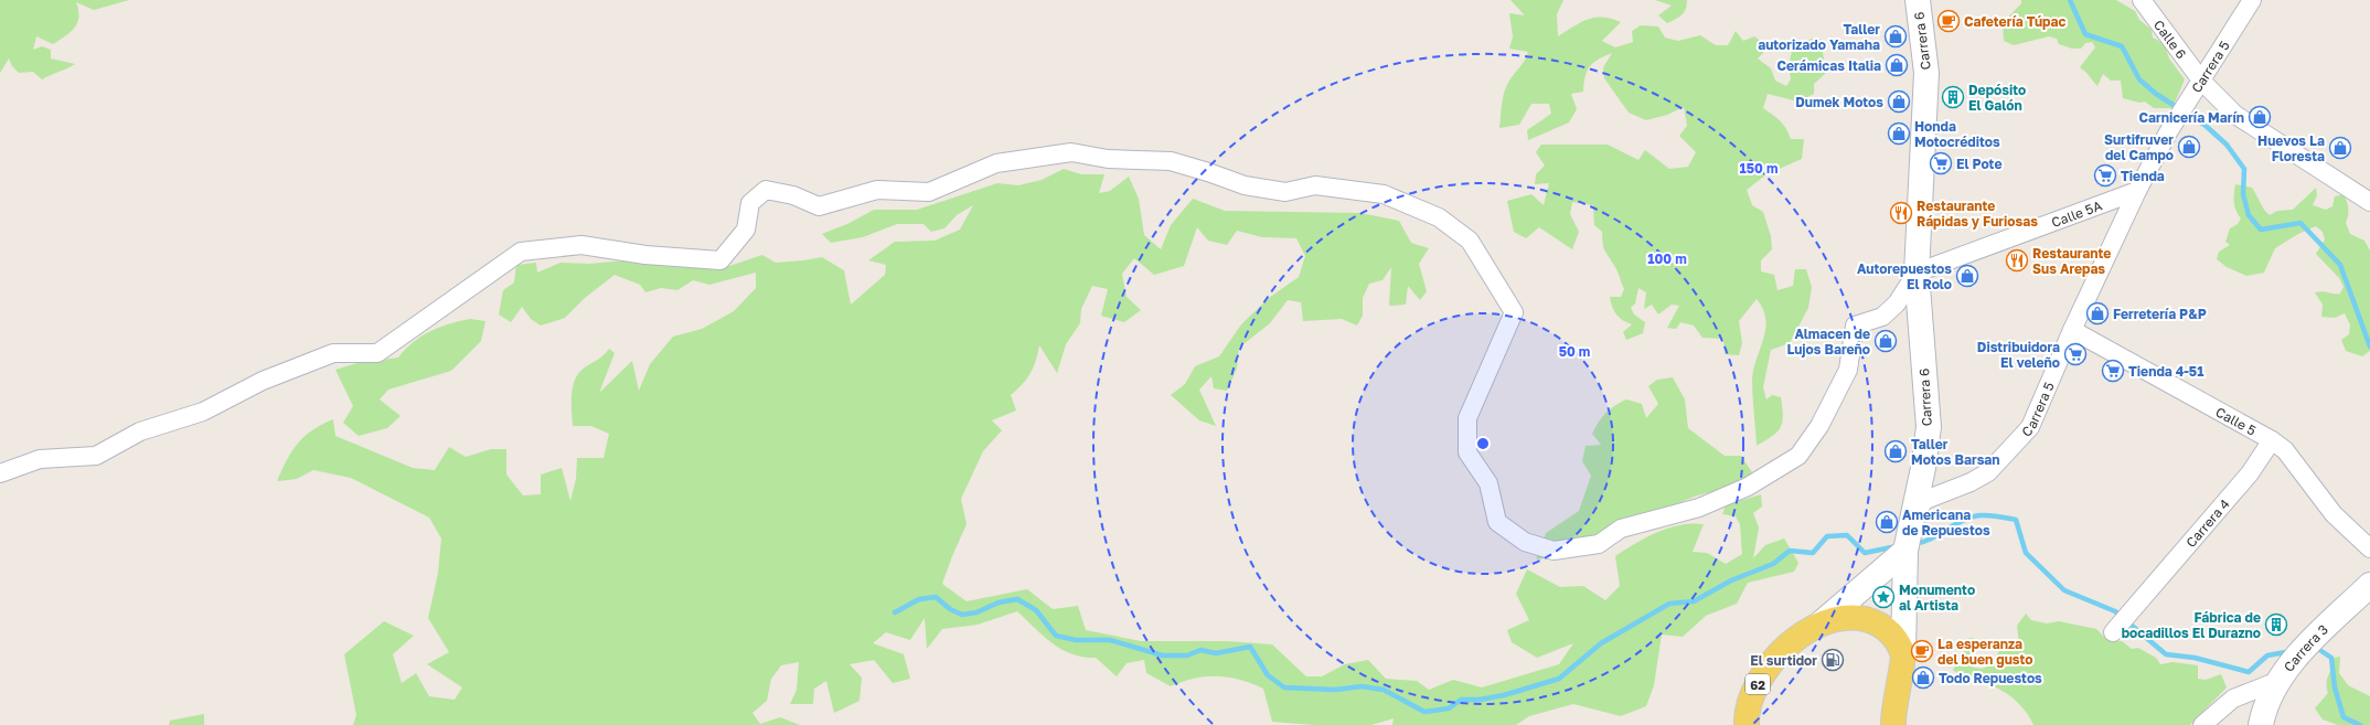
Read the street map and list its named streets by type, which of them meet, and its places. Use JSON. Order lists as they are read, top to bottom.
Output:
{
  "streets": {
    "main road": ["Carrera 6", "Carrera 3", "62"],
    "street": [
      "Calle 6",
      "Carrera 5",
      "Calle 5A",
      "Calle 5",
      "Carrera 4"
    ]
  },
  "crossings": [
    ["Calle 6", "Carrera 5"],
    ["Carrera 6", "Carrera 5"],
    ["Carrera 6", "Calle 5A"],
    ["Carrera 5", "Calle 5A"],
    ["Carrera 5", "Calle 5"],
    ["Calle 5", "Carrera 4"]
  ],
  "places": {
    "cafe": ["Cafetería Túpac", "La esperanza del buen gusto"],
    "shop": [
      "Taller autorizado Yamaha",
      "Cerámicas Italia",
      "Dumek Motos",
      "Carnicería Marín",
      "Honda Motocréditos",
      "Surtifruver del Campo",
      "Huevos La Floresta",
      "Autorepuestos El Rolo",
      "Ferretería P&P",
      "Almacen de Lujos Bareño",
      "Taller Motos Barsan",
      "Americana de Repuestos",
      "Todo Repuestos"
    ],
    "building": ["Depósito El Galón", "Fábrica de bocadillos El Durazno"],
    "supermarket": [
      "El Pote",
      "Tienda",
      "Distribuidora El veleño",
      "Tienda 4-51"
    ],
    "restaurant": ["Restaurante Rápidas y Furiosas", "Restaurante Sus Arepas"],
    "place": ["Monumento al Artista"],
    "fuel station": ["El surtidor"]
  },
  "rings": ["150 m", "100 m", "50 m"]
}
